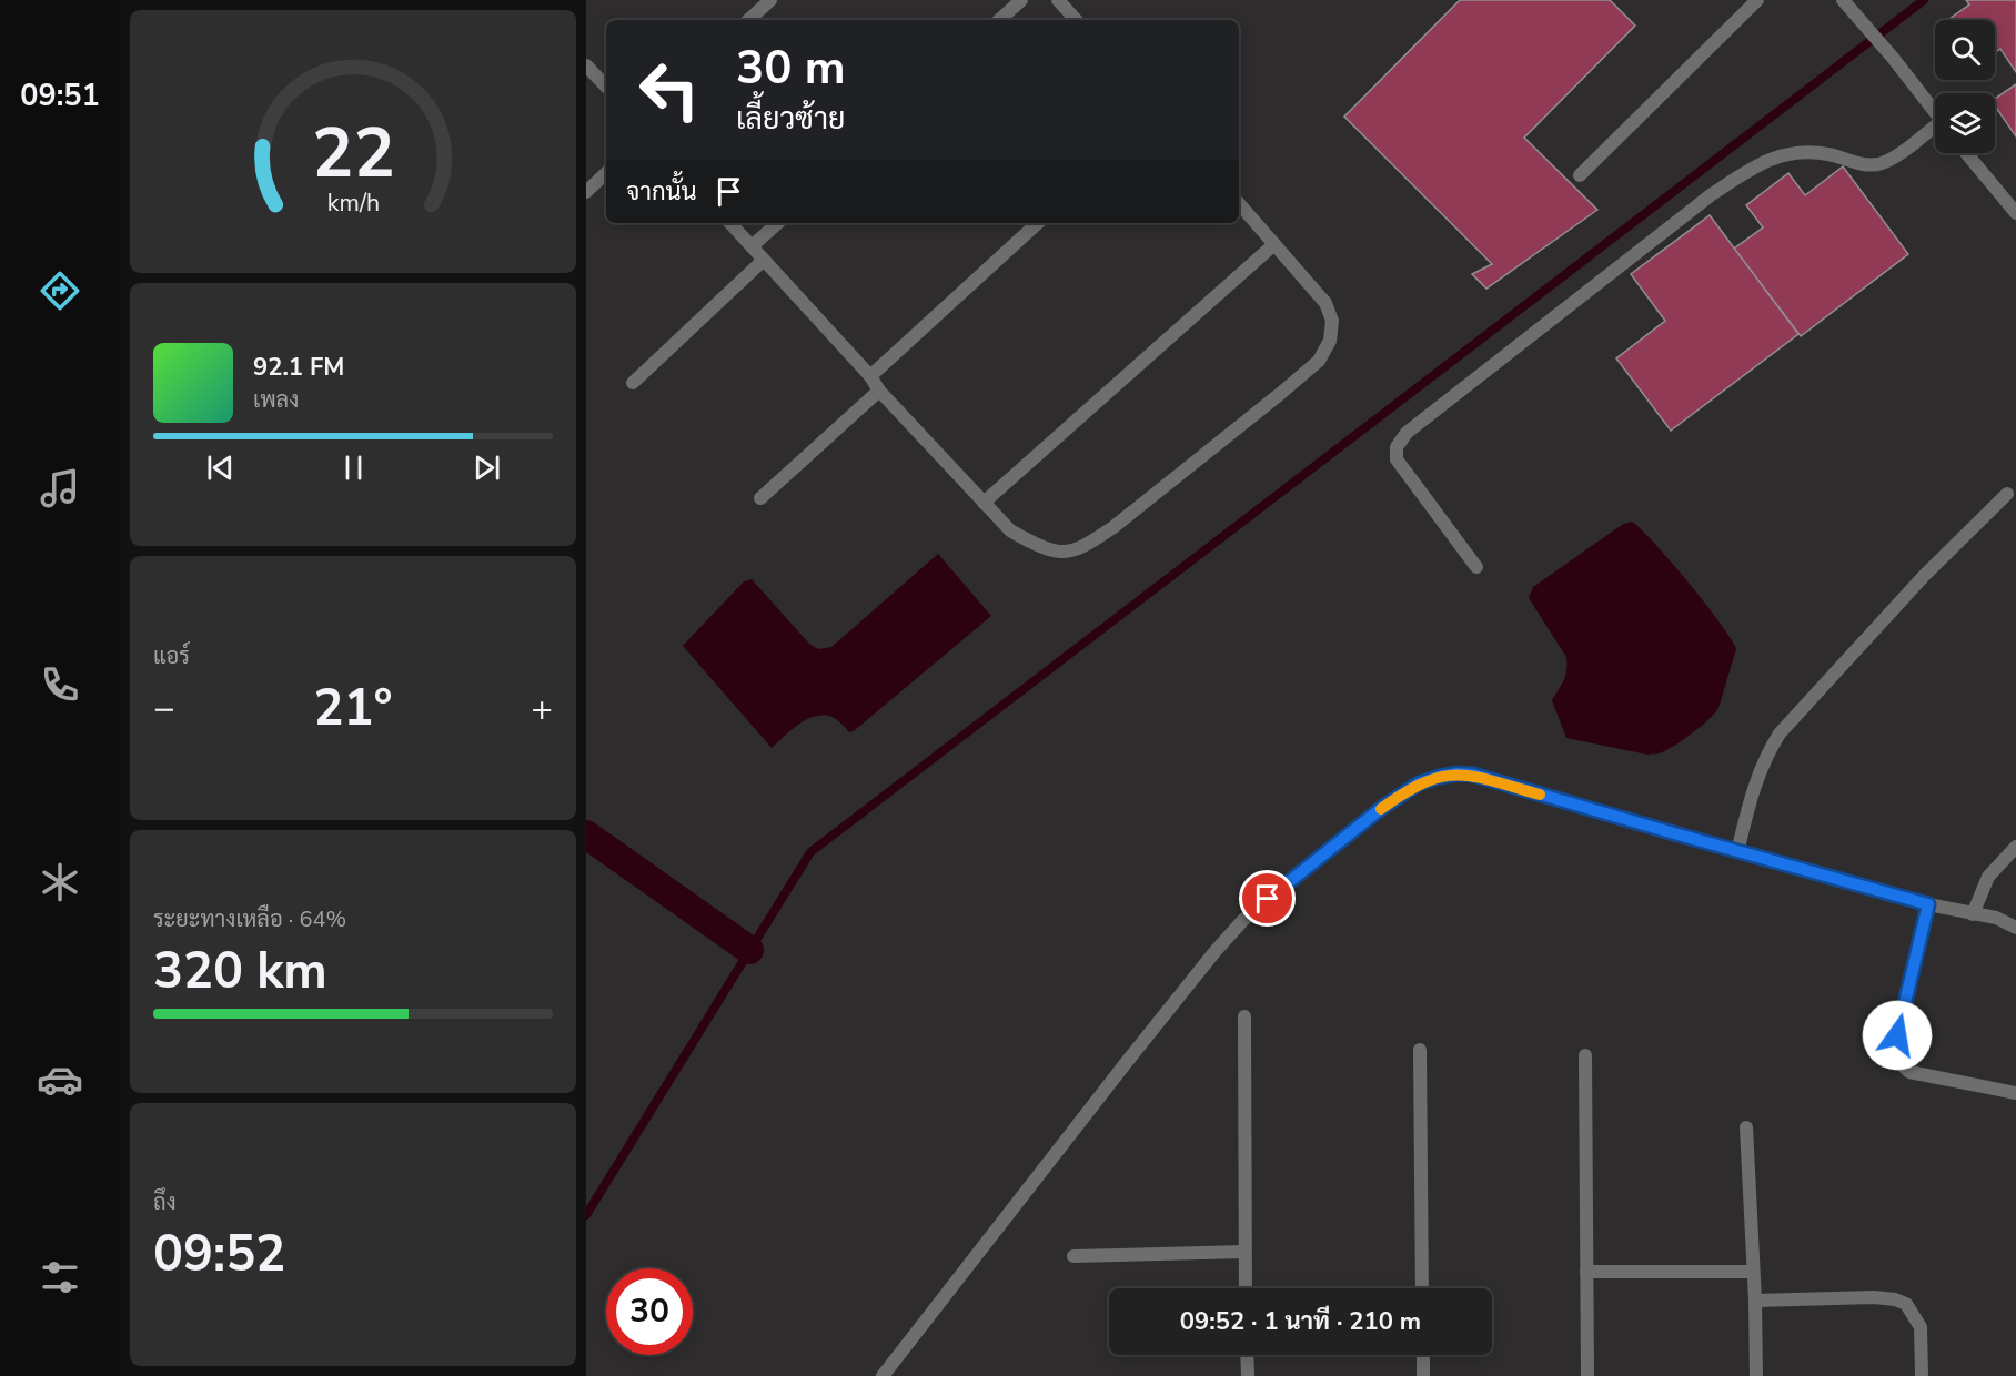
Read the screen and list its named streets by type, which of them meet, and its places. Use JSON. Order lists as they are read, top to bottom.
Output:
{
  "page": {
    "tabs": "09:51",
    "turn": ["30 m", "เลี้ยวซ้าย"],
    "then": "จากนั้น",
    "song": ["92.1 FM", "เพลง"],
    "tile": [
      "แอร์",
      ["ระยะทางเหลือ · 64%", "320 km"],
      ["ถึง", "09:52"]
    ],
    "heat": ["−", "21°", "+"],
    "limit": "30",
    "trip": "09:52 · 1 นาที · 210 m",
    "gauge": ["22", "km/h"]
  }
}
